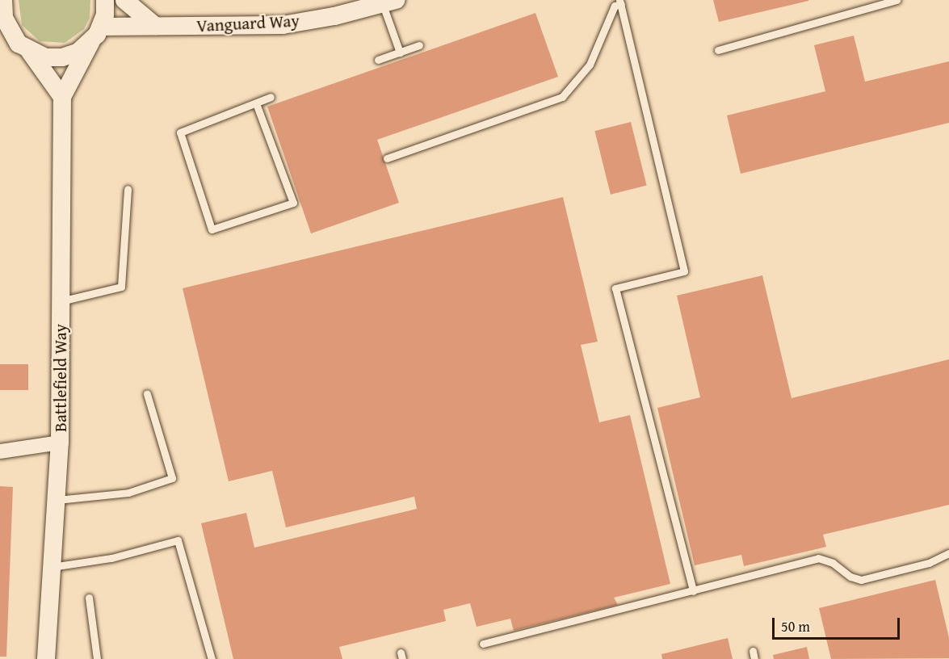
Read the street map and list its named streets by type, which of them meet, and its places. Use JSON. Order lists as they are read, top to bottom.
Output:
{
  "streets": {
    "street": ["Vanguard Way", "Battlefield Way"]
  },
  "crossings": [
    ["Vanguard Way", "Battlefield Way"]
  ],
  "scale_bar": "50 m"
}
